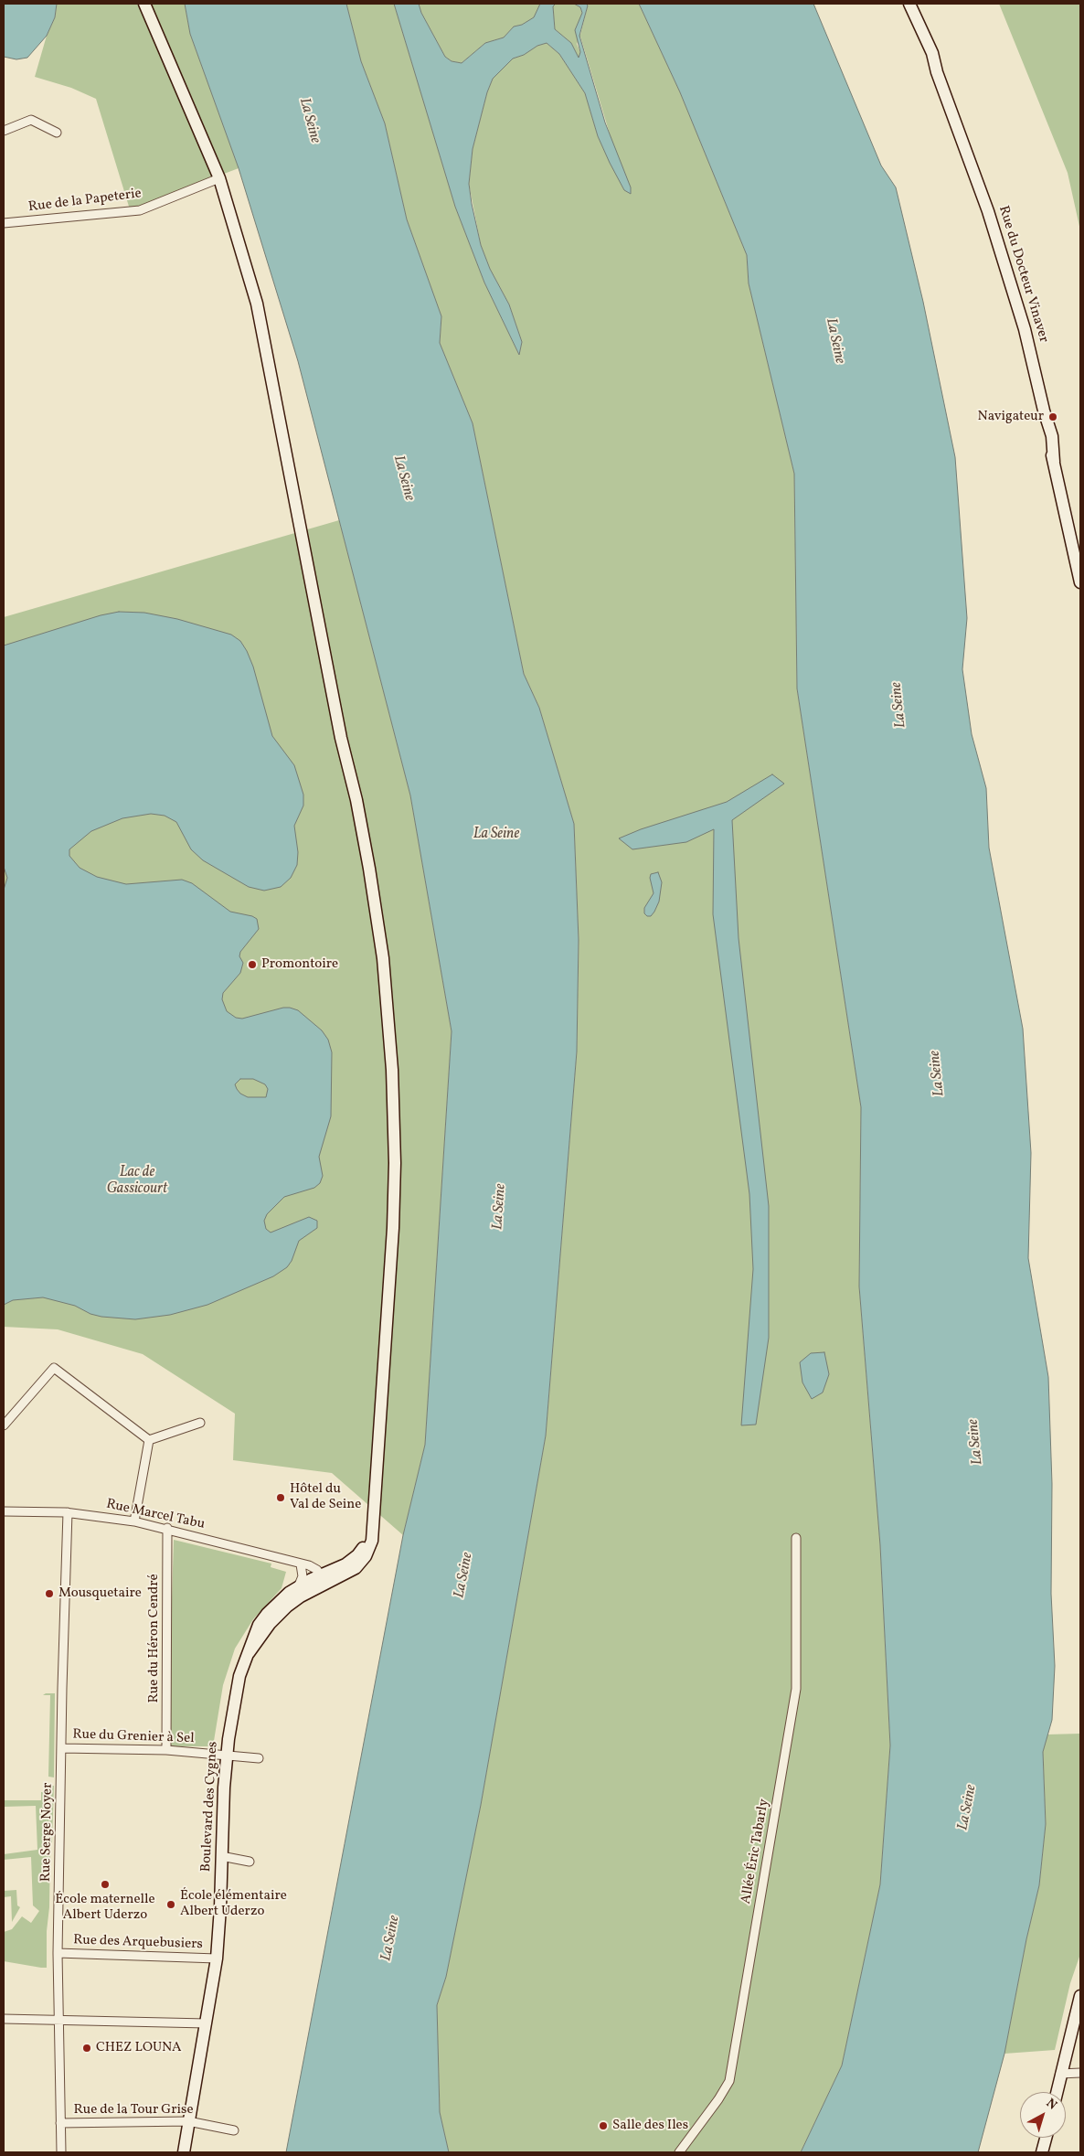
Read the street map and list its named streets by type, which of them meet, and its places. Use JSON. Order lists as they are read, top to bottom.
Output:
{
  "streets": {
    "main road": ["Rue du Docteur Vinaver", "Boulevard des Cygnes"],
    "street": [
      "Rue de la Papeterie",
      "Rue Marcel Tabu",
      "Rue du Héron Cendré",
      "Rue du Grenier à Sel",
      "Rue Serge Noyer",
      "Allée Éric Tabarly",
      "Rue des Arquebusiers",
      "Rue de la Tour Grise"
    ]
  },
  "crossings": [
    ["Rue de la Papeterie", "Boulevard des Cygnes"],
    ["Rue Marcel Tabu", "Rue du Héron Cendré"],
    ["Rue Marcel Tabu", "Boulevard des Cygnes"],
    ["Rue Marcel Tabu", "Rue Serge Noyer"],
    ["Rue du Héron Cendré", "Rue du Grenier à Sel"],
    ["Rue du Grenier à Sel", "Boulevard des Cygnes"],
    ["Rue du Grenier à Sel", "Rue Serge Noyer"],
    ["Boulevard des Cygnes", "Rue des Arquebusiers"],
    ["Boulevard des Cygnes", "Rue de la Tour Grise"],
    ["Rue Serge Noyer", "Rue des Arquebusiers"],
    ["Rue Serge Noyer", "Rue de la Tour Grise"]
  ],
  "water": ["La Seine", "Lac de Gassicourt"],
  "places": [
    "Navigateur",
    "Promontoire",
    "Hôtel du Val de Seine",
    "Mousquetaire",
    "École maternelle Albert Uderzo",
    "École élémentaire Albert Uderzo",
    "CHEZ LOUNA",
    "Salle des Iles"
  ],
  "north": "top right"
}
